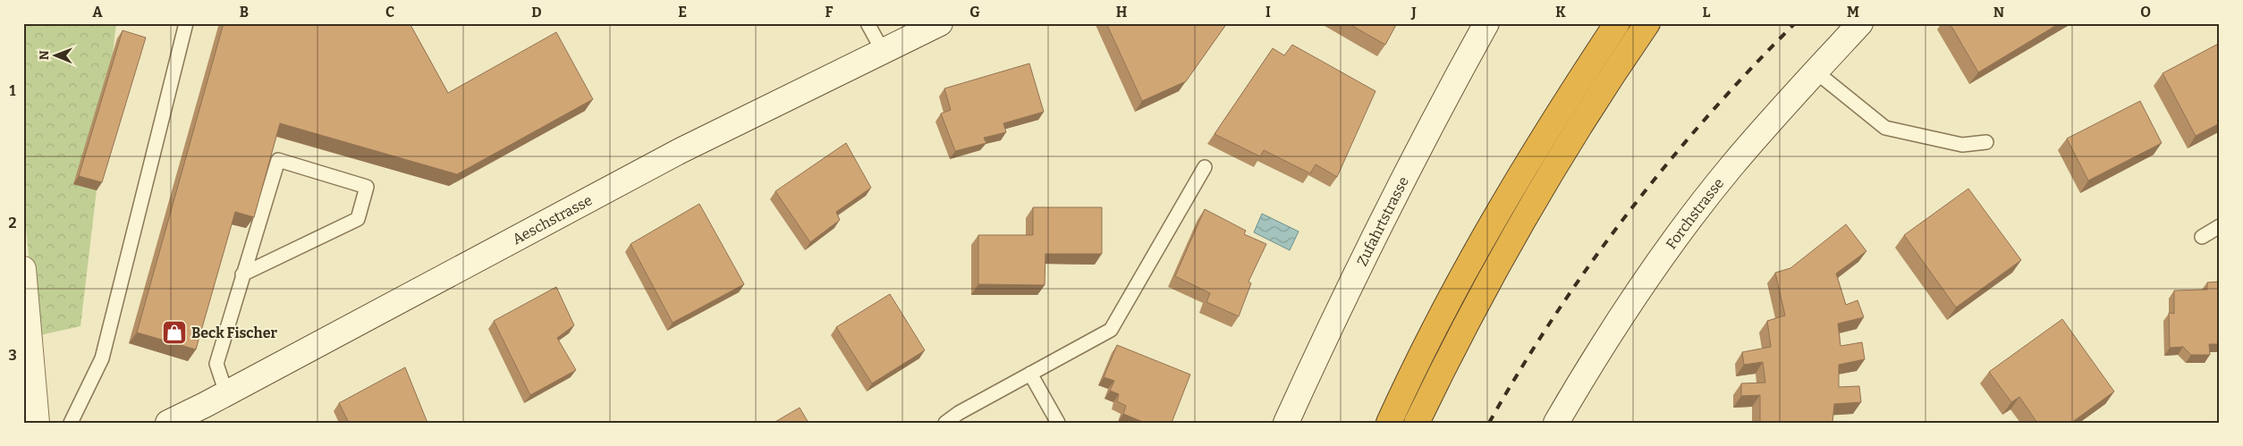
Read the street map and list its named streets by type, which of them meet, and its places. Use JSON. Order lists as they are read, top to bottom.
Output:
{
  "streets": {
    "main road": ["Forchstrasse", "Aeschstrasse", "Zufahrtstrasse"]
  },
  "places": {
    "shop": ["Beck Fischer"]
  },
  "north": "left",
  "grid": {
    "columns": [
      "A",
      "B",
      "C",
      "D",
      "E",
      "F",
      "G",
      "H",
      "I",
      "J",
      "K",
      "L",
      "M",
      "N",
      "O"
    ],
    "rows": ["1", "2", "3"]
  }
}
